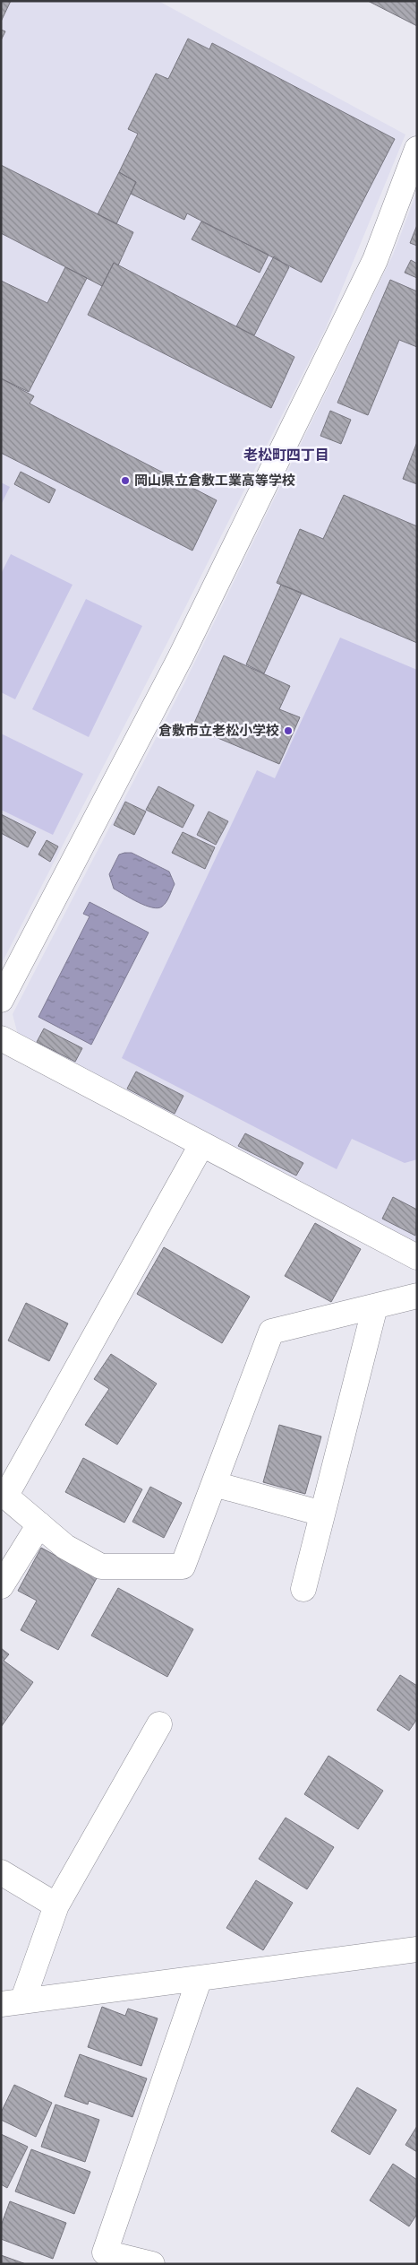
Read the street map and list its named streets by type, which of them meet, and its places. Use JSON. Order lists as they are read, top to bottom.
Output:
{
  "districts": ["老松町四丁目"],
  "places": ["岡山県立倉敷工業高等学校", "倉敷市立老松小学校"]
}
